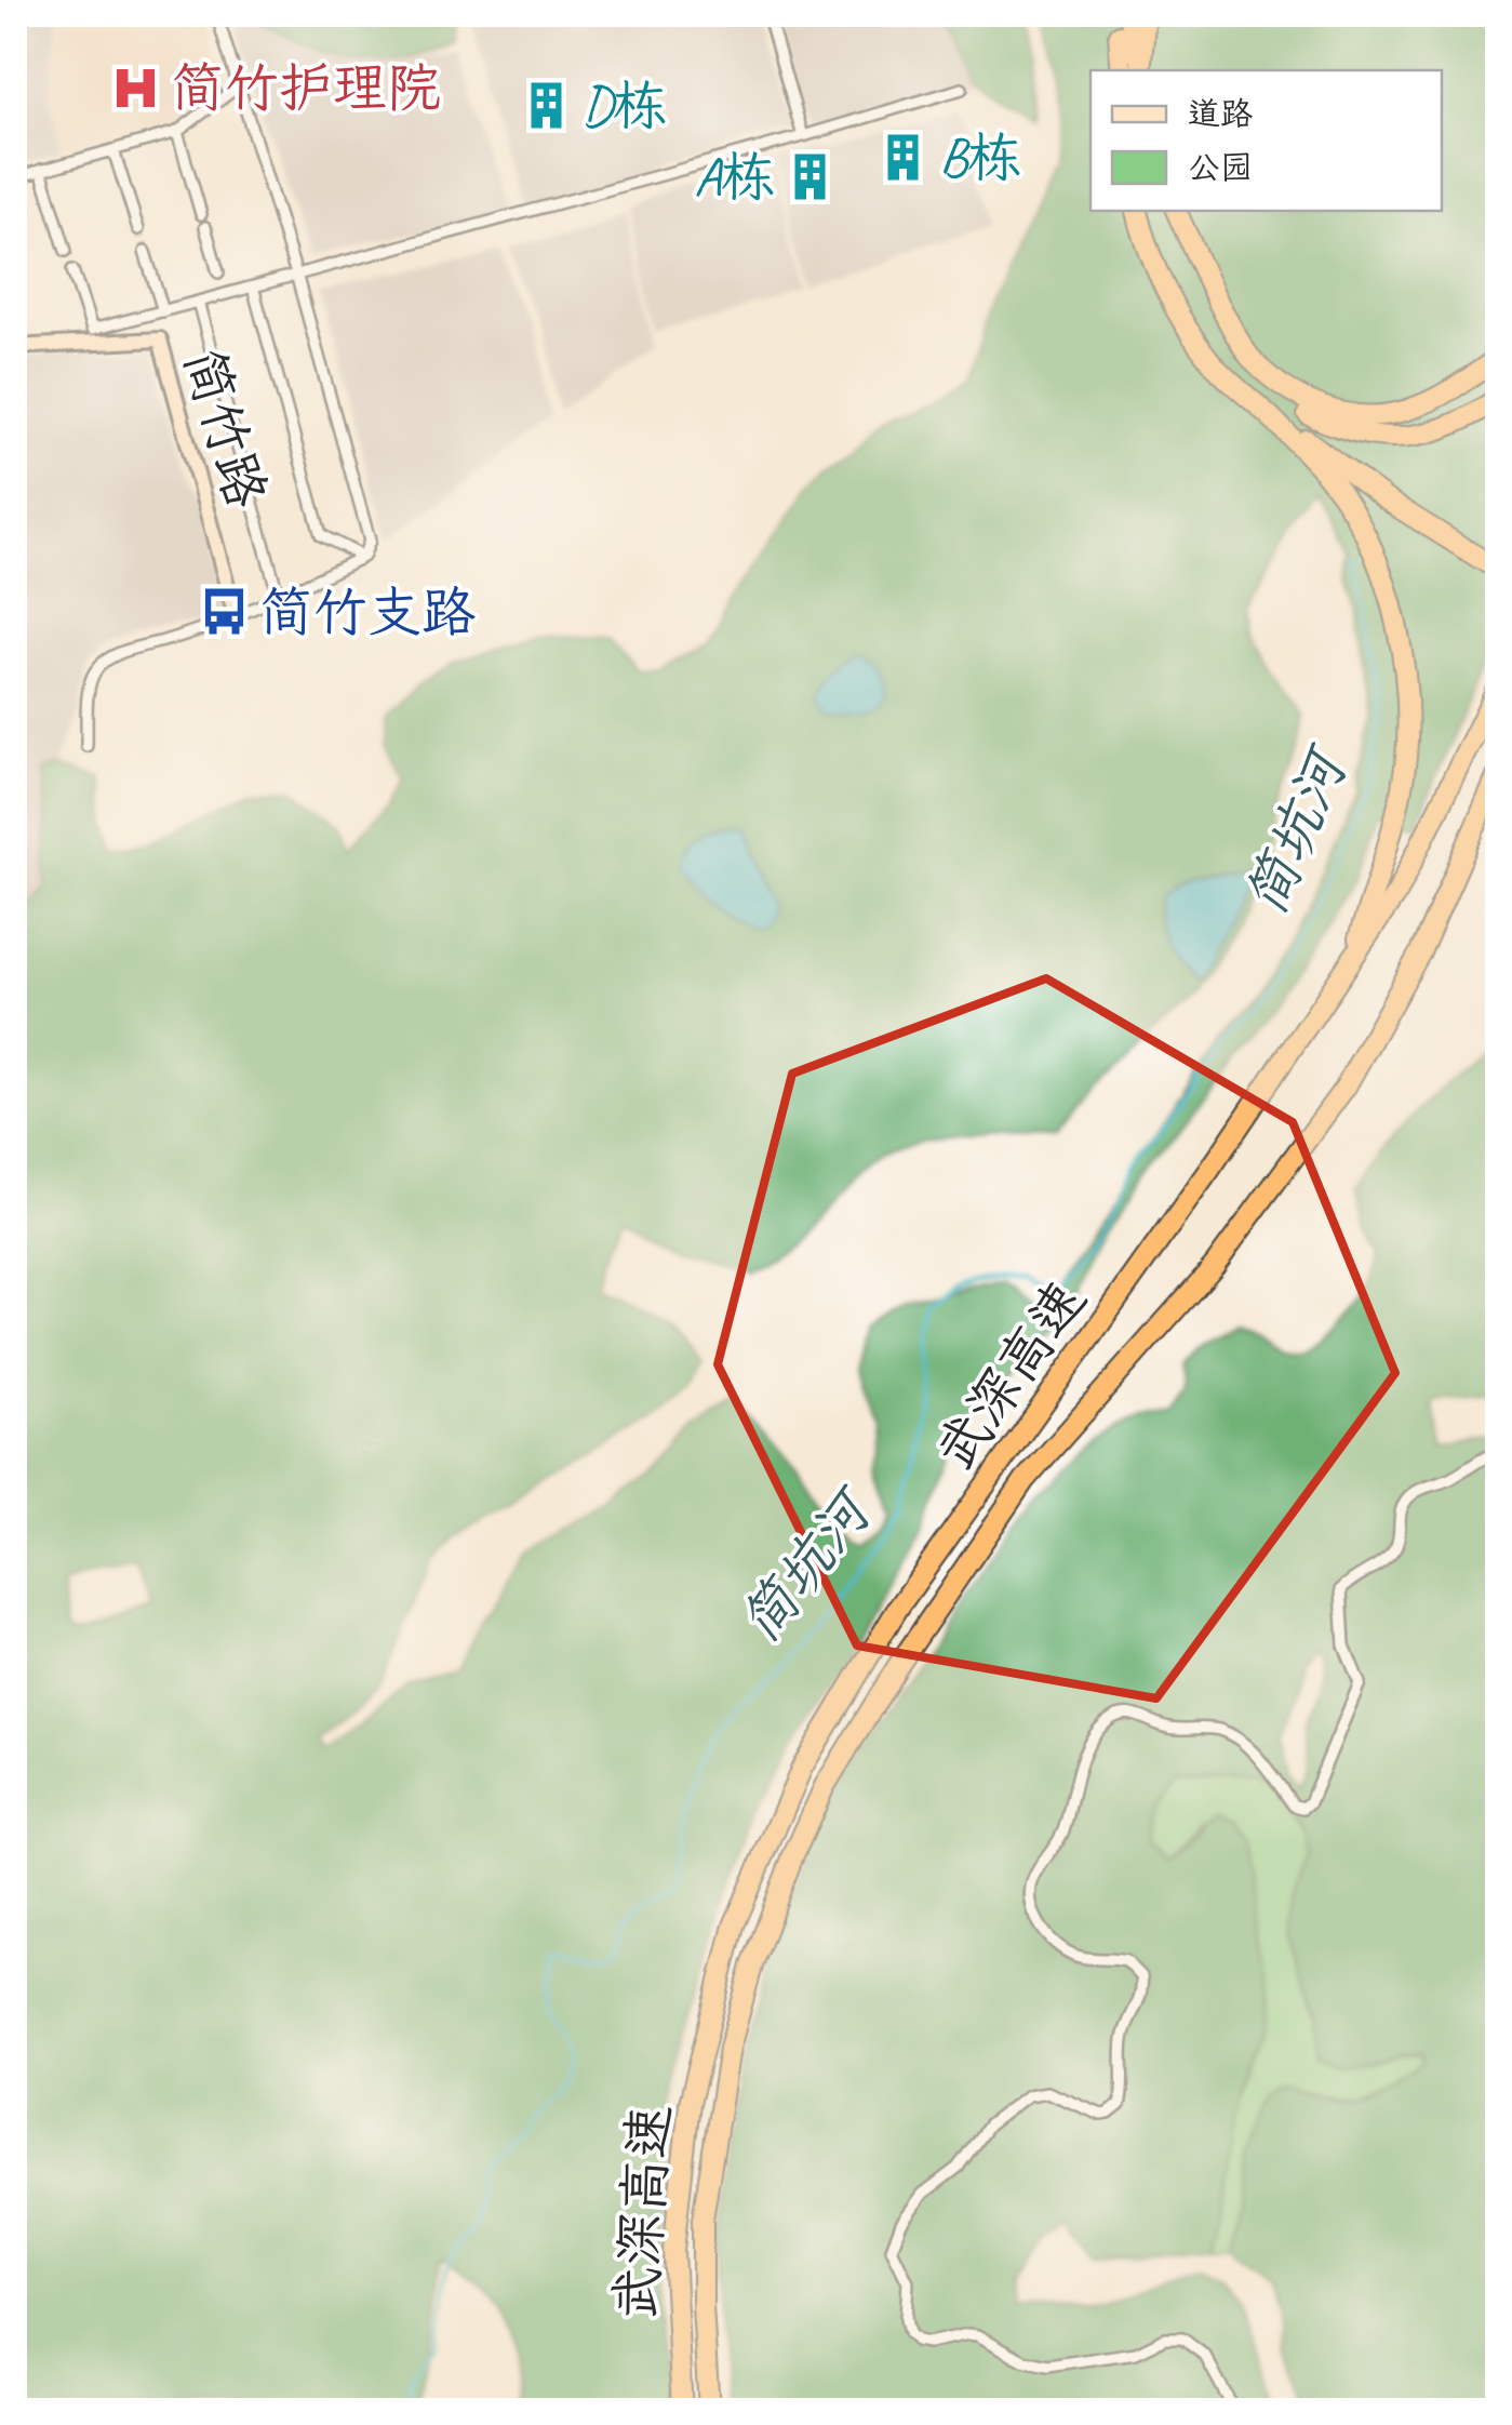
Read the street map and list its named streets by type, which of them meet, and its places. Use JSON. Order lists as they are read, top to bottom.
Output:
{
  "streets": {
    "highway": ["武深高速"],
    "street": ["简竹路"]
  },
  "water": ["简坑河"],
  "places": {
    "hospital": ["简竹护理院"],
    "building": ["D栋", "B栋", "A栋"],
    "bus stop": ["简竹支路"]
  },
  "legend": ["道路", "公园"]
}
